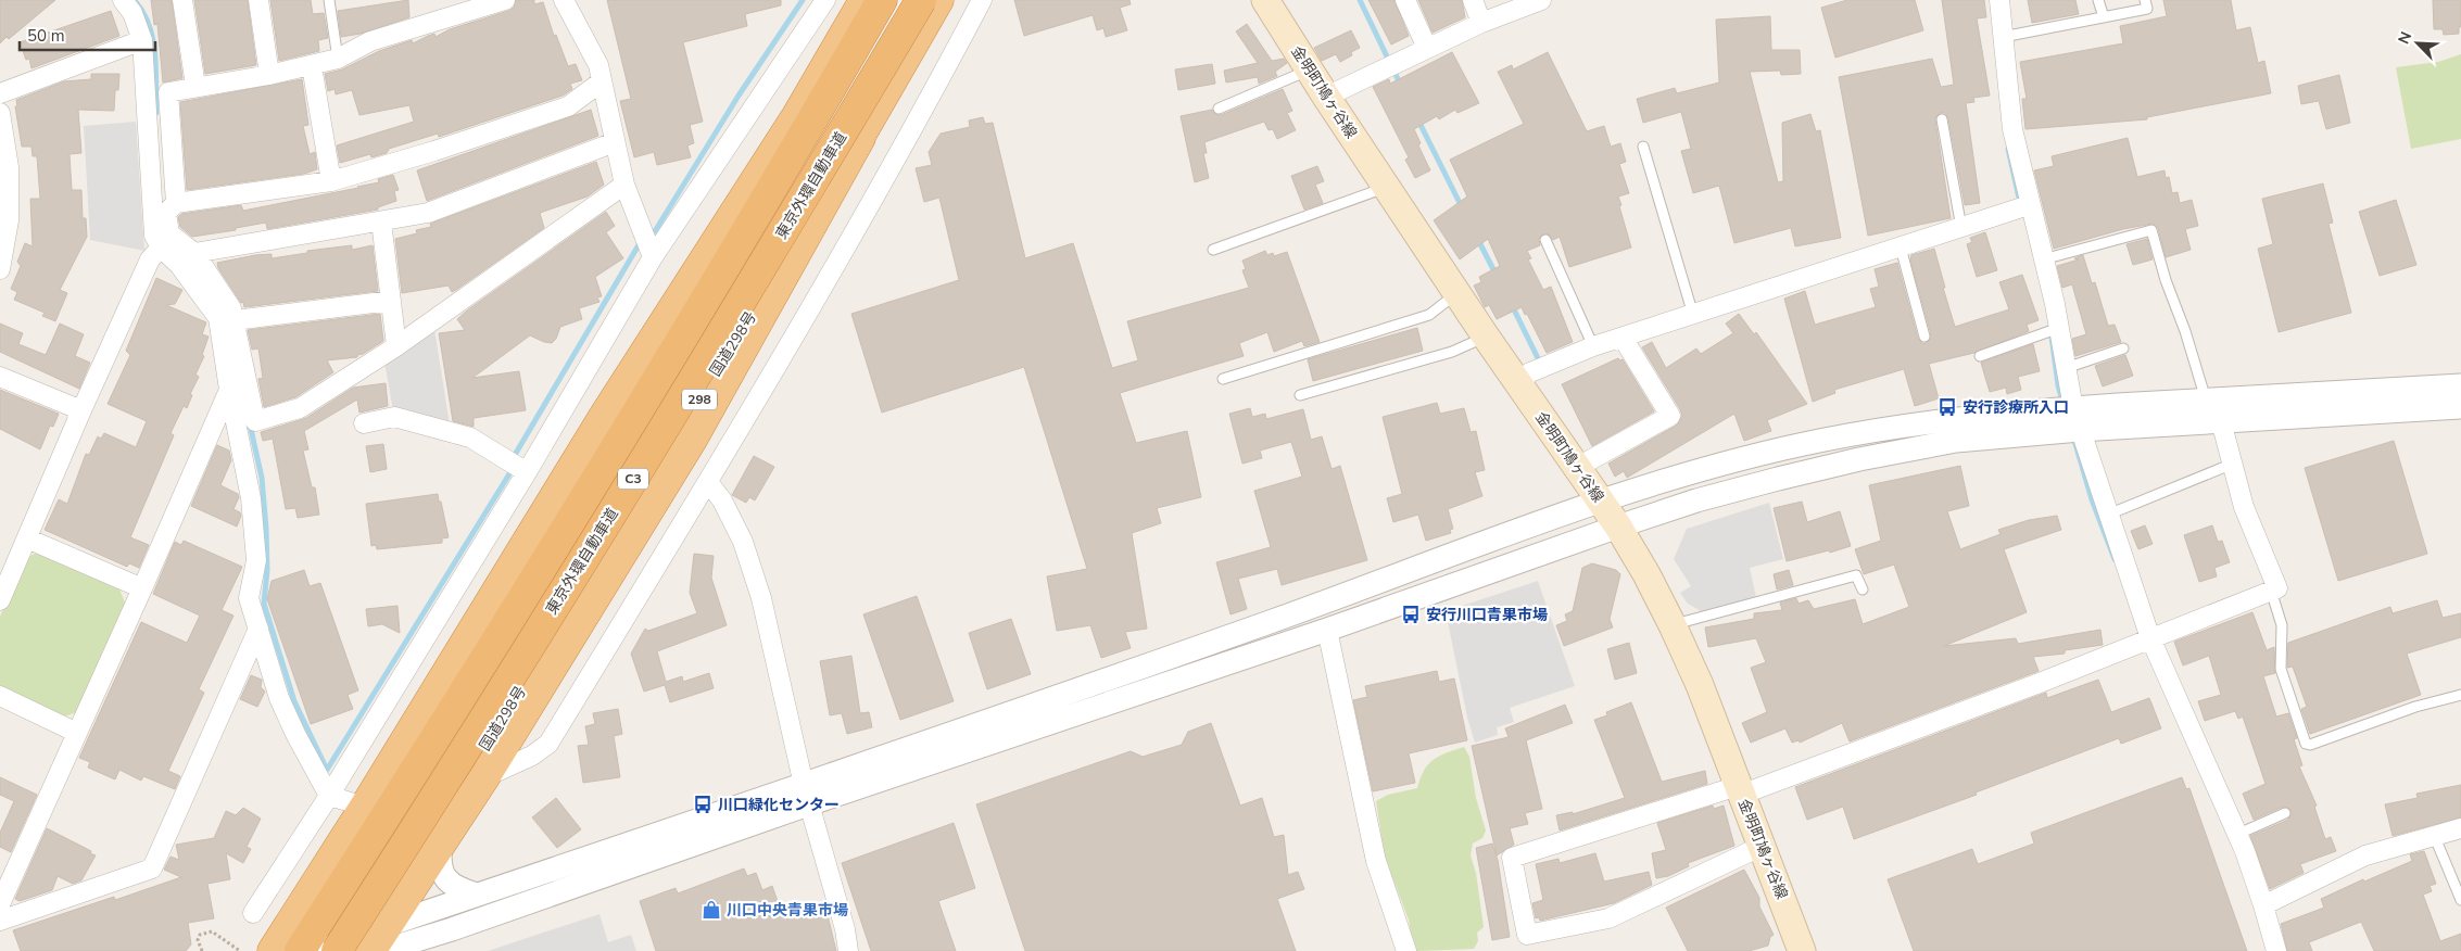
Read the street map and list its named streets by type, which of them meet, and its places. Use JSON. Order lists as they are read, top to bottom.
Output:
{
  "streets": {
    "highway": [
      "東京外環自動車道",
      "国道298号",
      "298",
      "C3"
    ],
    "main road": ["金明町鳩ヶ谷線"]
  },
  "places": {
    "bus stop": ["安行診療所入口", "安行川口青果市場", "川口緑化センター"],
    "shop": ["川口中央青果市場"]
  },
  "scale_bar": "50 m",
  "north": "top left"
}
